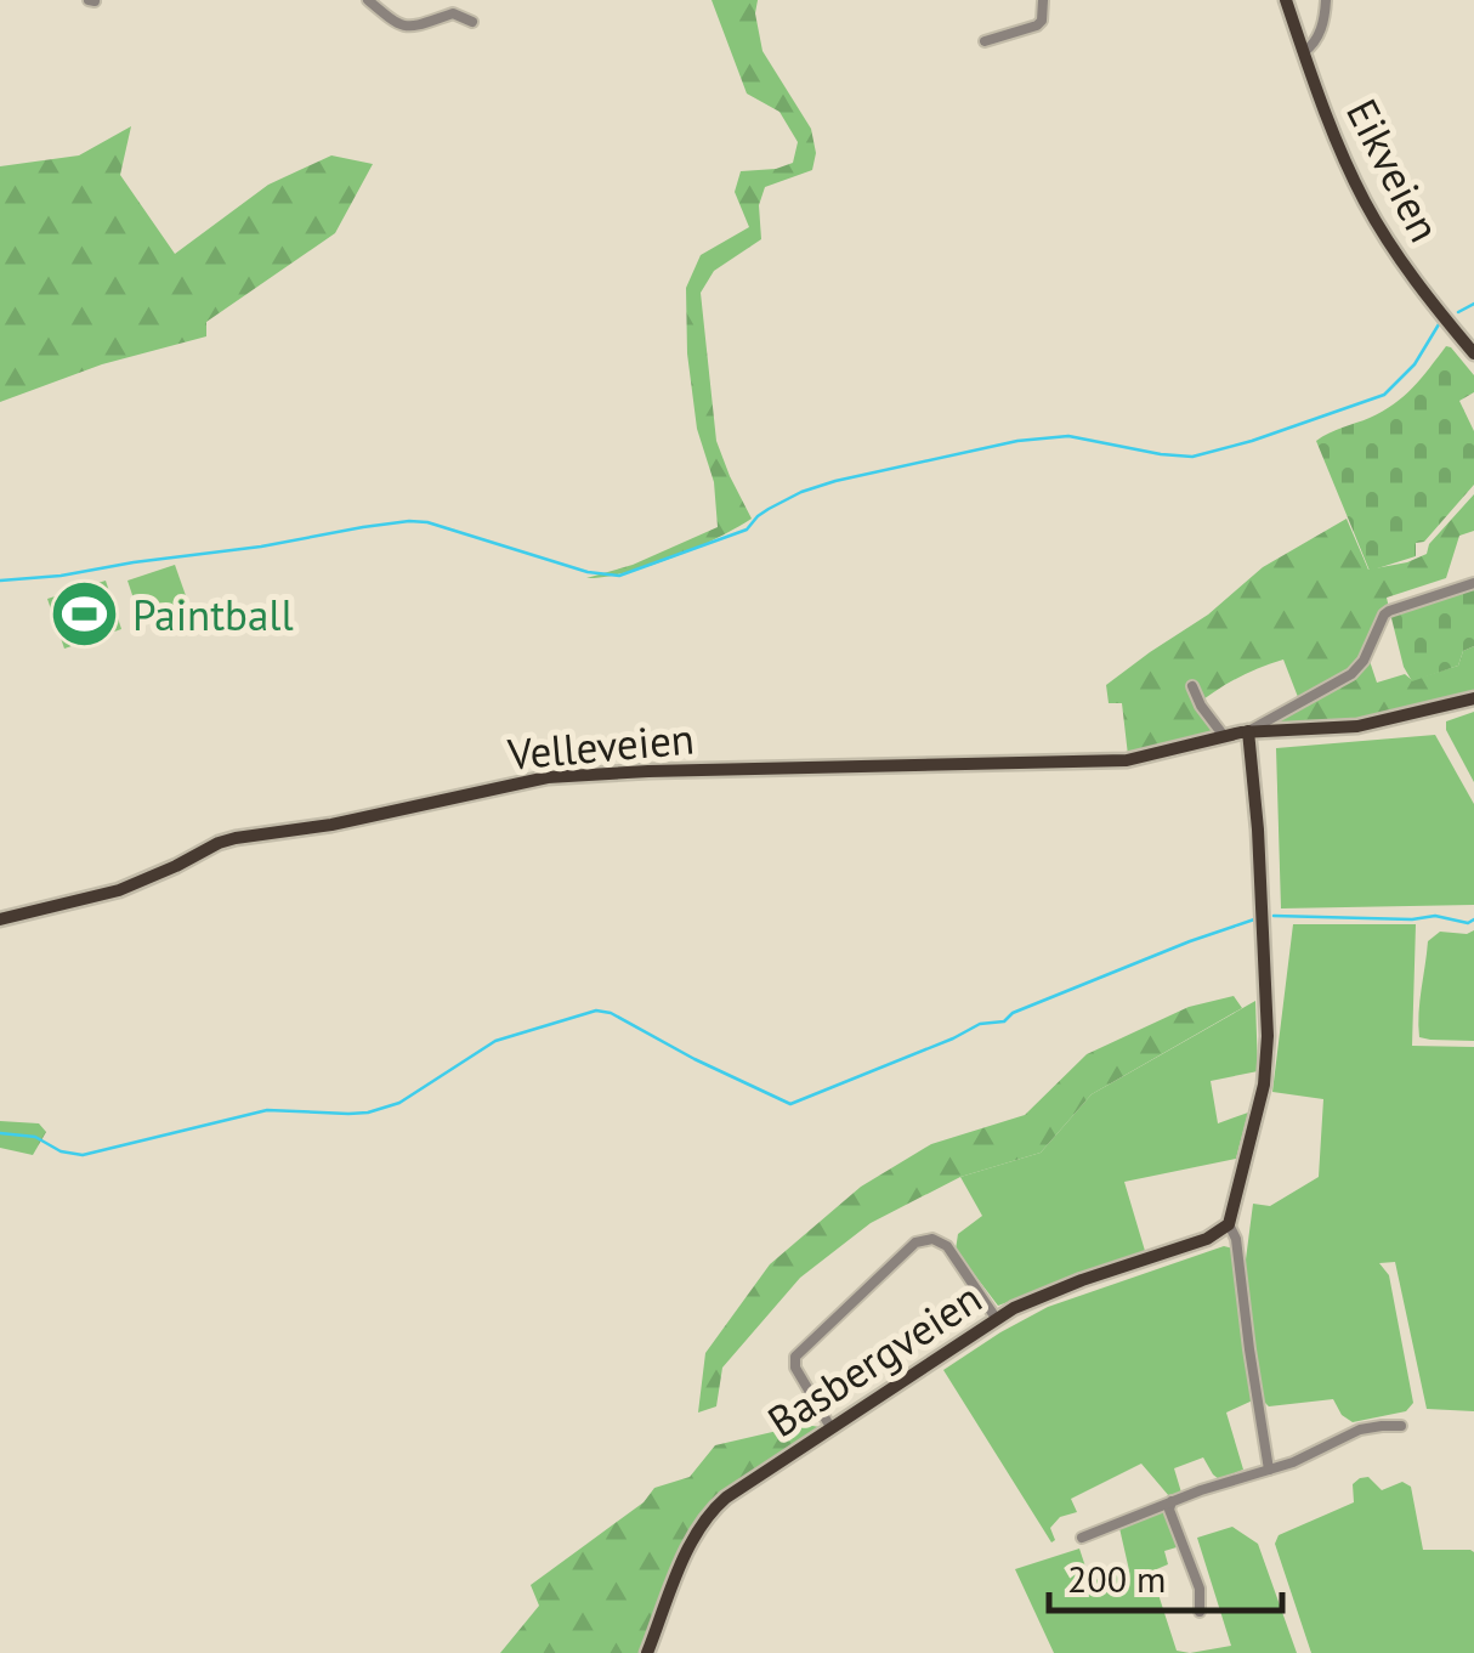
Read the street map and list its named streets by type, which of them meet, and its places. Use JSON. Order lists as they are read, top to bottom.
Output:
{
  "streets": {
    "main road": ["Eikveien", "Velleveien", "Basbergveien"]
  },
  "places": {
    "sports": ["Paintball"]
  },
  "scale_bar": "200 m"
}
